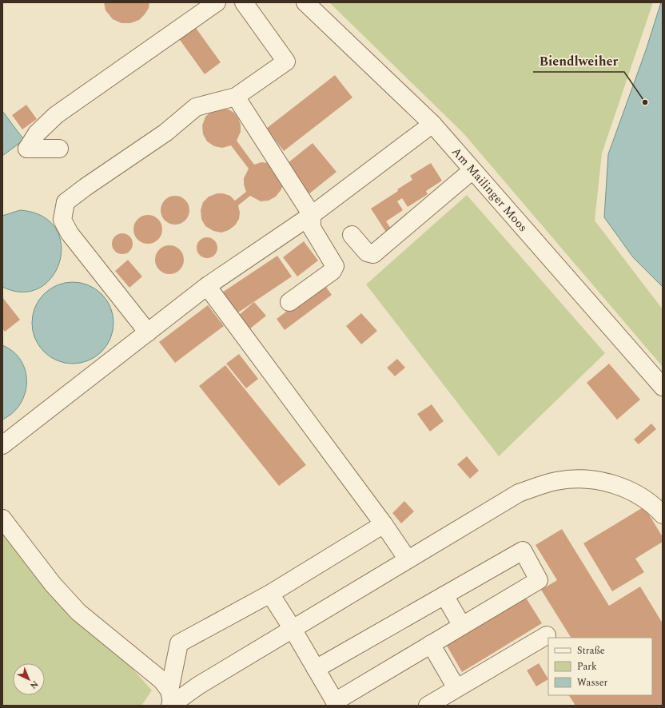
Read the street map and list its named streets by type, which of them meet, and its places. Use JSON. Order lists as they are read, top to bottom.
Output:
{
  "streets": {
    "street": ["Am Mailinger Moos"]
  },
  "places": ["Biendlweiher"],
  "legend": ["Straße", "Park", "Wasser"],
  "north": "bottom right"
}
